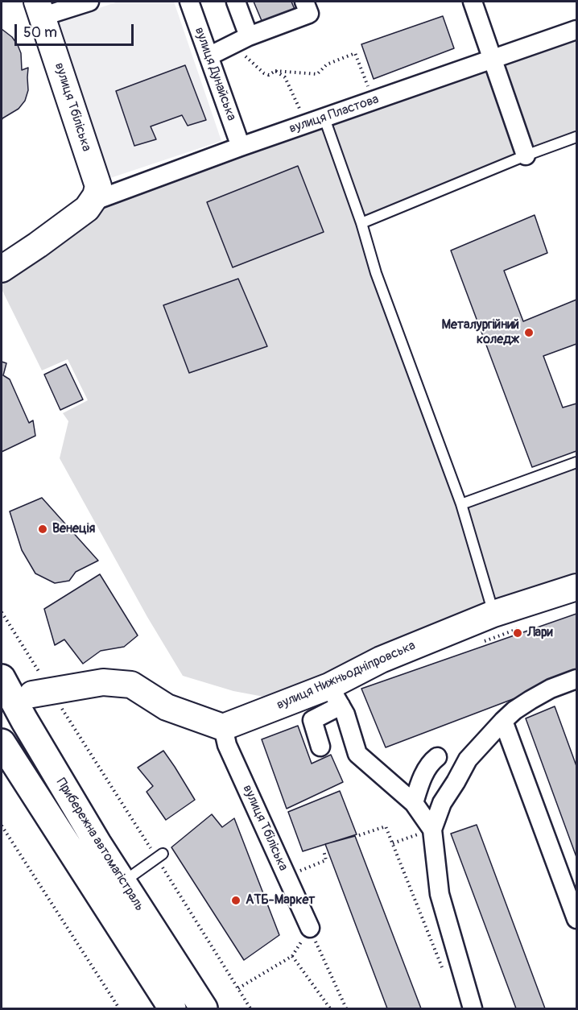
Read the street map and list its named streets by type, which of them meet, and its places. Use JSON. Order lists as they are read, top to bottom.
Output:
{
  "streets": {
    "main road": ["Прибережна автомагістраль"],
    "street": [
      "вулиця Дунайська",
      "вулиця Тбіліська",
      "вулиця Пластова",
      "вулиця Нижньодніпровська"
    ]
  },
  "crossings": [
    ["вулиця Дунайська", "вулиця Пластова"],
    ["вулиця Тбіліська", "вулиця Пластова"],
    ["вулиця Тбіліська", "вулиця Нижньодніпровська"]
  ],
  "places": [
    "Металургійний коледж",
    "Венеція",
    "Лари",
    "АТБ-Маркет"
  ],
  "scale_bar": "50 m"
}
